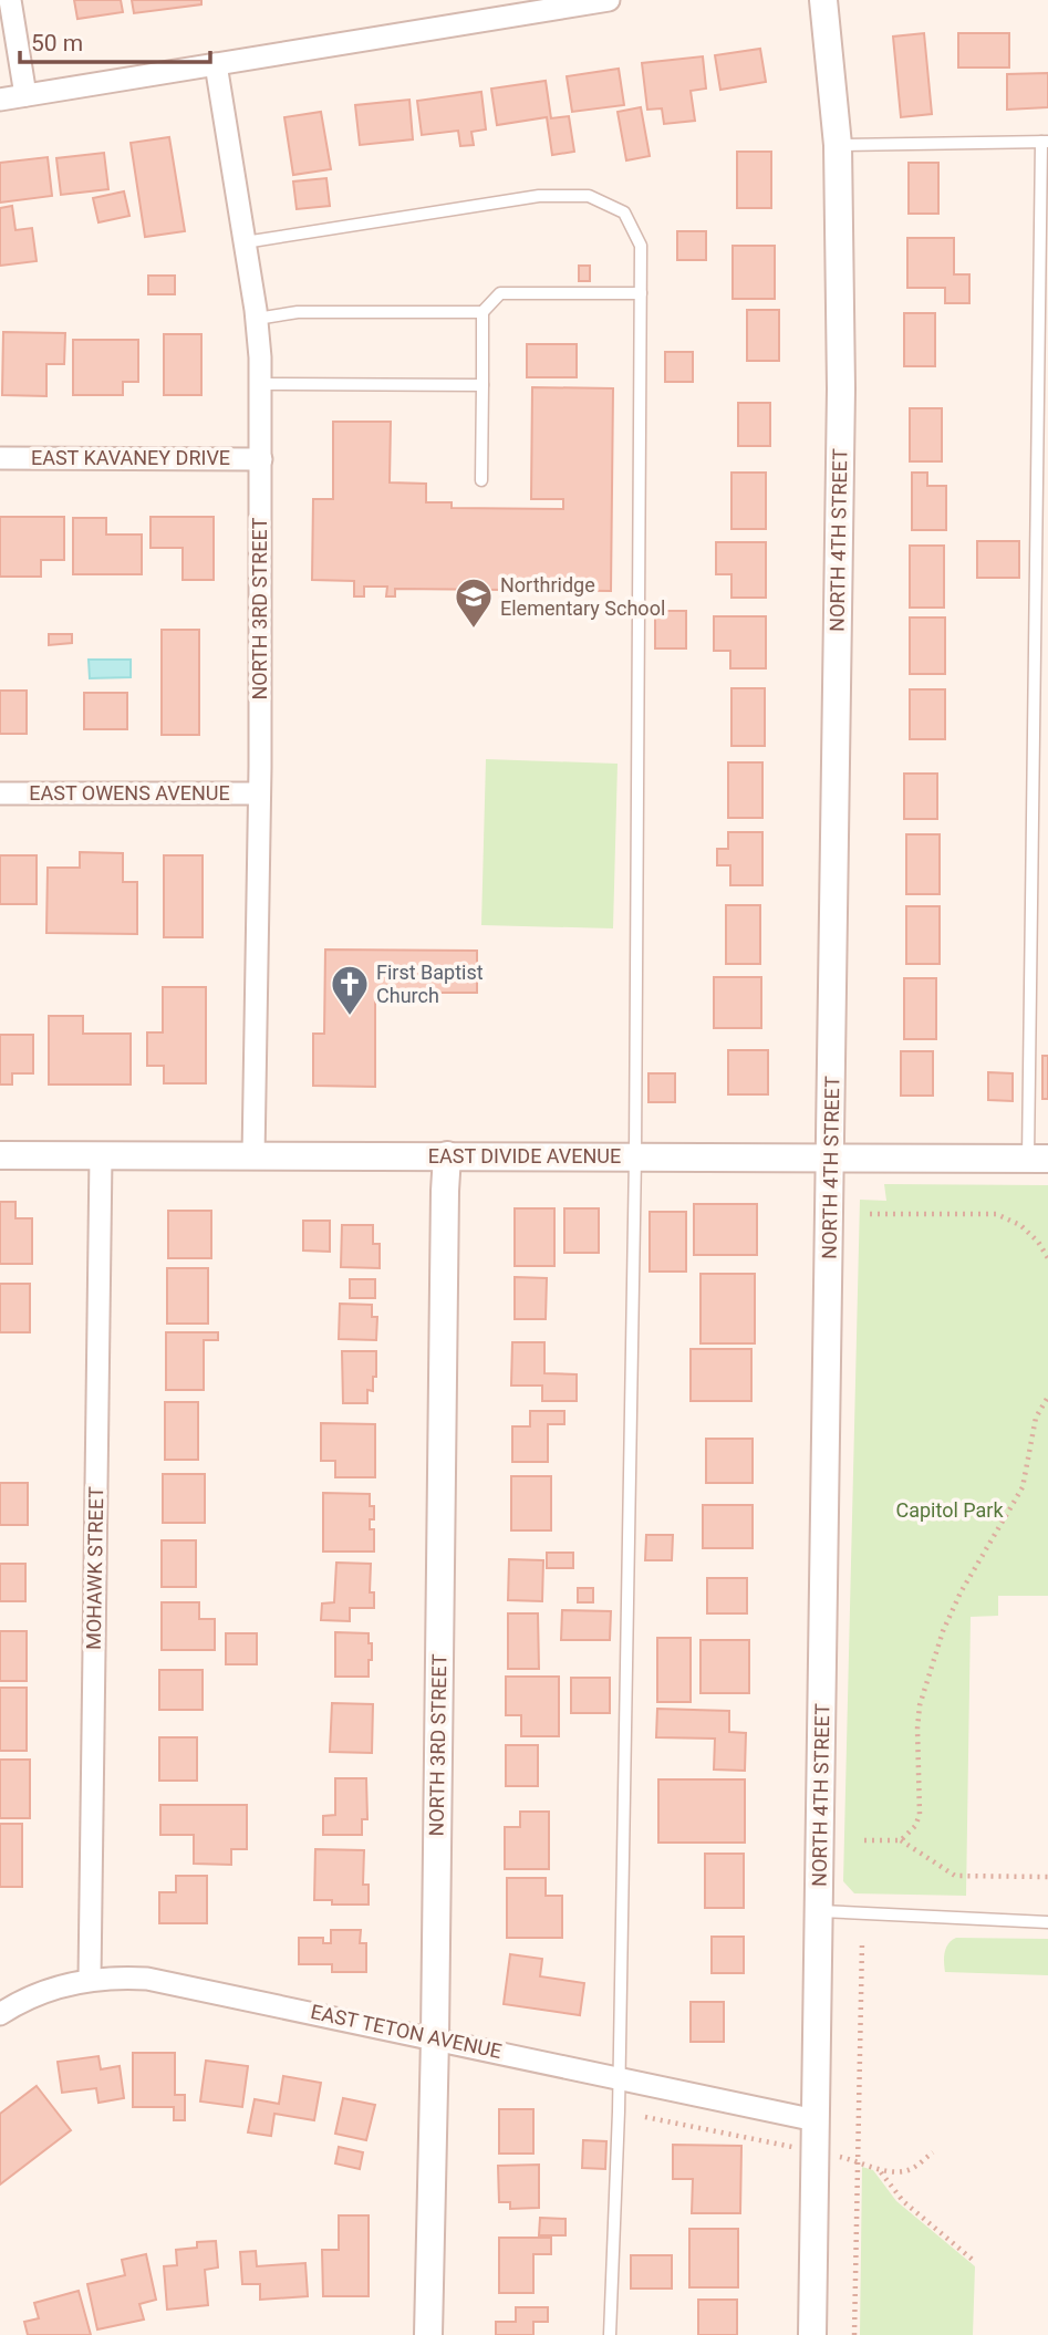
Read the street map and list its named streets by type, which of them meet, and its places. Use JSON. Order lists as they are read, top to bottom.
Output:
{
  "streets": {
    "street": [
      "EAST KAVANEY DRIVE",
      "NORTH 4TH STREET",
      "NORTH 3RD STREET",
      "EAST OWENS AVENUE",
      "EAST DIVIDE AVENUE",
      "MOHAWK STREET",
      "EAST TETON AVENUE"
    ]
  },
  "crossings": [
    ["EAST KAVANEY DRIVE", "NORTH 3RD STREET"],
    ["NORTH 4TH STREET", "EAST DIVIDE AVENUE"],
    ["NORTH 4TH STREET", "EAST TETON AVENUE"],
    ["NORTH 3RD STREET", "EAST OWENS AVENUE"],
    ["NORTH 3RD STREET", "EAST DIVIDE AVENUE"],
    ["NORTH 3RD STREET", "EAST TETON AVENUE"],
    ["EAST DIVIDE AVENUE", "MOHAWK STREET"],
    ["MOHAWK STREET", "EAST TETON AVENUE"]
  ],
  "parks": ["Capitol Park"],
  "places": {
    "school or university": ["Northridge Elementary School"],
    "church": ["First Baptist Church"]
  },
  "scale_bar": "50 m"
}
